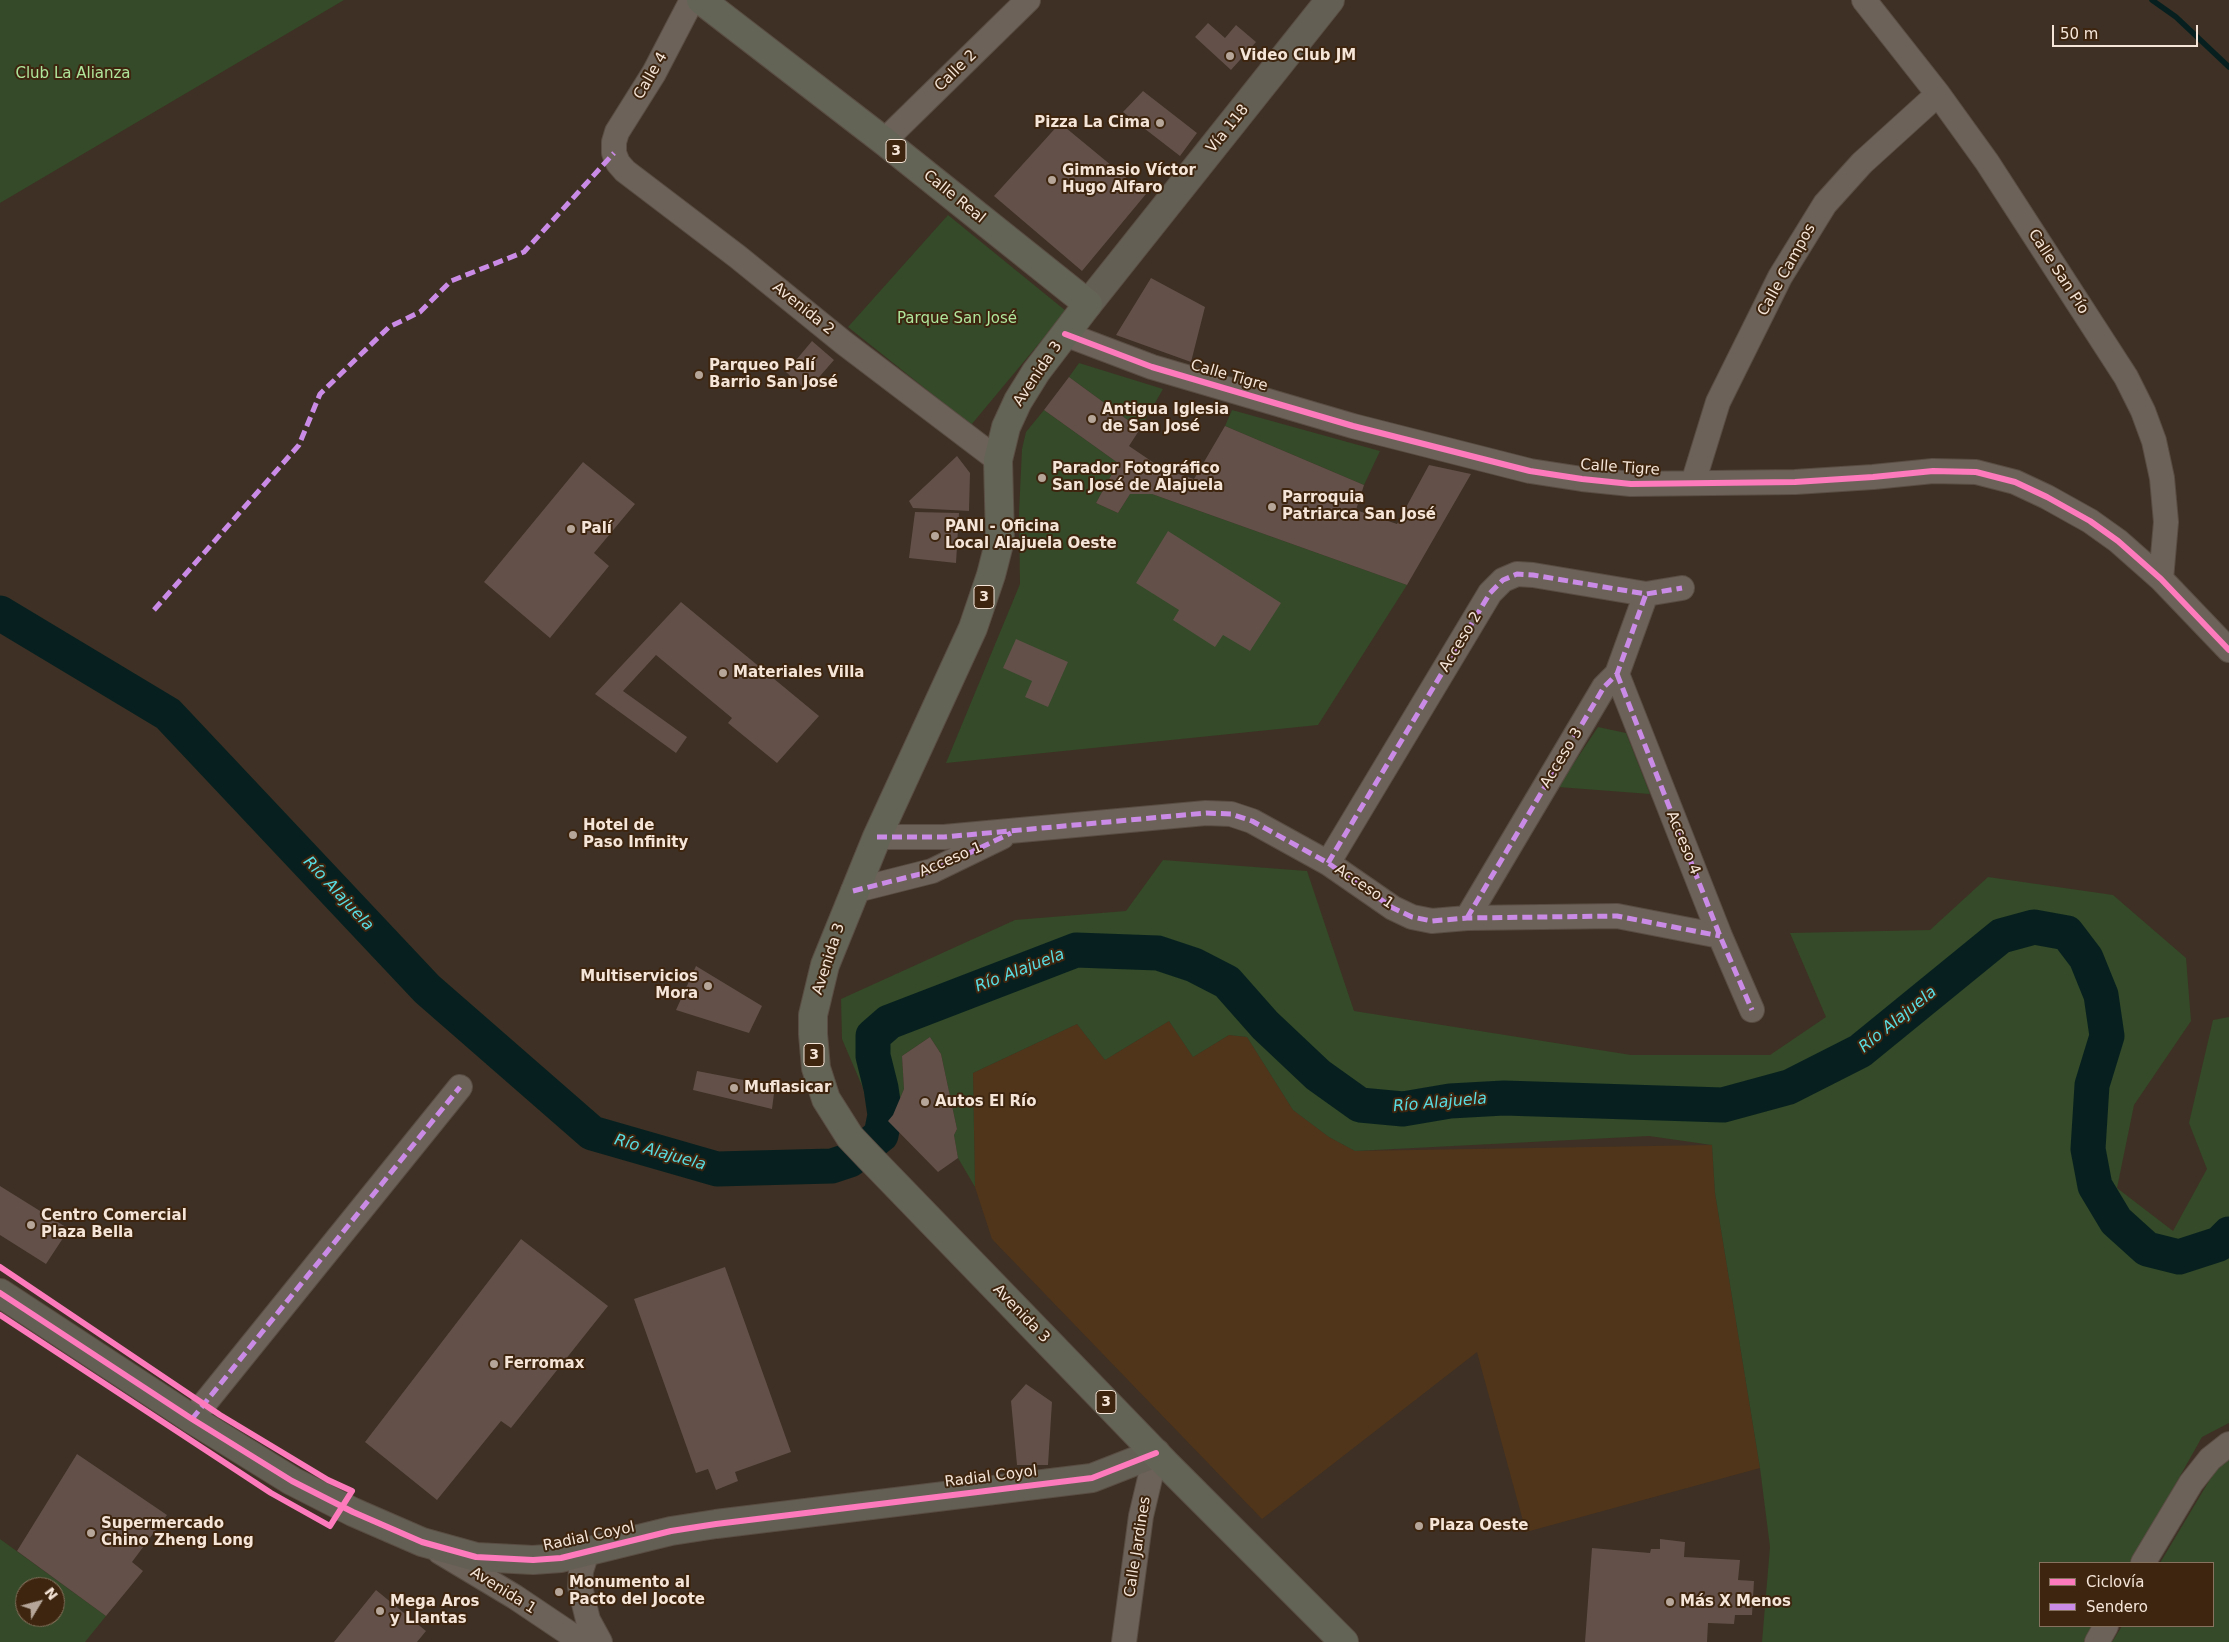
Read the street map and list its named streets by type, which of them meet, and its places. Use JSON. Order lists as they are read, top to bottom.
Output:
{
  "streets": {
    "main road": ["3", "Calle Real", "Avenida 3"],
    "street": [
      "Calle 2",
      "Calle 4",
      "Vía 118",
      "Calle Campos",
      "Calle San Pío",
      "Avenida 2",
      "Calle Tigre",
      "Acceso 2",
      "Acceso 3",
      "Acceso 4",
      "Acceso 1",
      "Radial Coyol",
      "Calle Jardines",
      "Avenida 1"
    ]
  },
  "crossings": [
    ["Calle 2", "Calle Real"],
    ["Calle 4", "Avenida 2"],
    ["Vía 118", "Calle Real"],
    ["Vía 118", "Avenida 3"],
    ["Calle Real", "Avenida 3"],
    ["Calle Campos", "Calle San Pío"],
    ["Calle Campos", "Calle Tigre"],
    ["Calle San Pío", "Calle Tigre"],
    ["Avenida 2", "Avenida 3"],
    ["Avenida 3", "Calle Tigre"],
    ["Avenida 3", "Acceso 1"],
    ["Avenida 3", "Radial Coyol"],
    ["Avenida 3", "Calle Jardines"],
    ["Acceso 2", "Acceso 3"],
    ["Acceso 2", "Acceso 1"],
    ["Acceso 3", "Acceso 4"],
    ["Acceso 3", "Acceso 1"],
    ["Acceso 4", "Acceso 1"],
    ["Radial Coyol", "Calle Jardines"],
    ["Radial Coyol", "Avenida 1"]
  ],
  "water": ["Río Alajuela"],
  "parks": ["Club La Alianza", "Parque San José"],
  "places": [
    "Video Club JM",
    "Pizza La Cima",
    "Gimnasio Víctor Hugo Alfaro",
    "Parqueo Palí Barrio San José",
    "Antigua Iglesia de San José",
    "Parador Fotográfico San José de Alajuela",
    "Parroquia Patriarca San José",
    "Palí",
    "PANI - Oficina Local Alajuela Oeste",
    "Materiales Villa",
    "Hotel de Paso Infinity",
    "Multiservicios Mora",
    "Muflasicar",
    "Autos El Río",
    "Centro Comercial Plaza Bella",
    "Ferromax",
    "Plaza Oeste",
    "Supermercado Chino Zheng Long",
    "Monumento al Pacto del Jocote",
    "Más X Menos",
    "Mega Aros y Llantas"
  ],
  "legend": ["Ciclovía", "Sendero"],
  "scale_bar": "50 m",
  "north": "top right"
}
